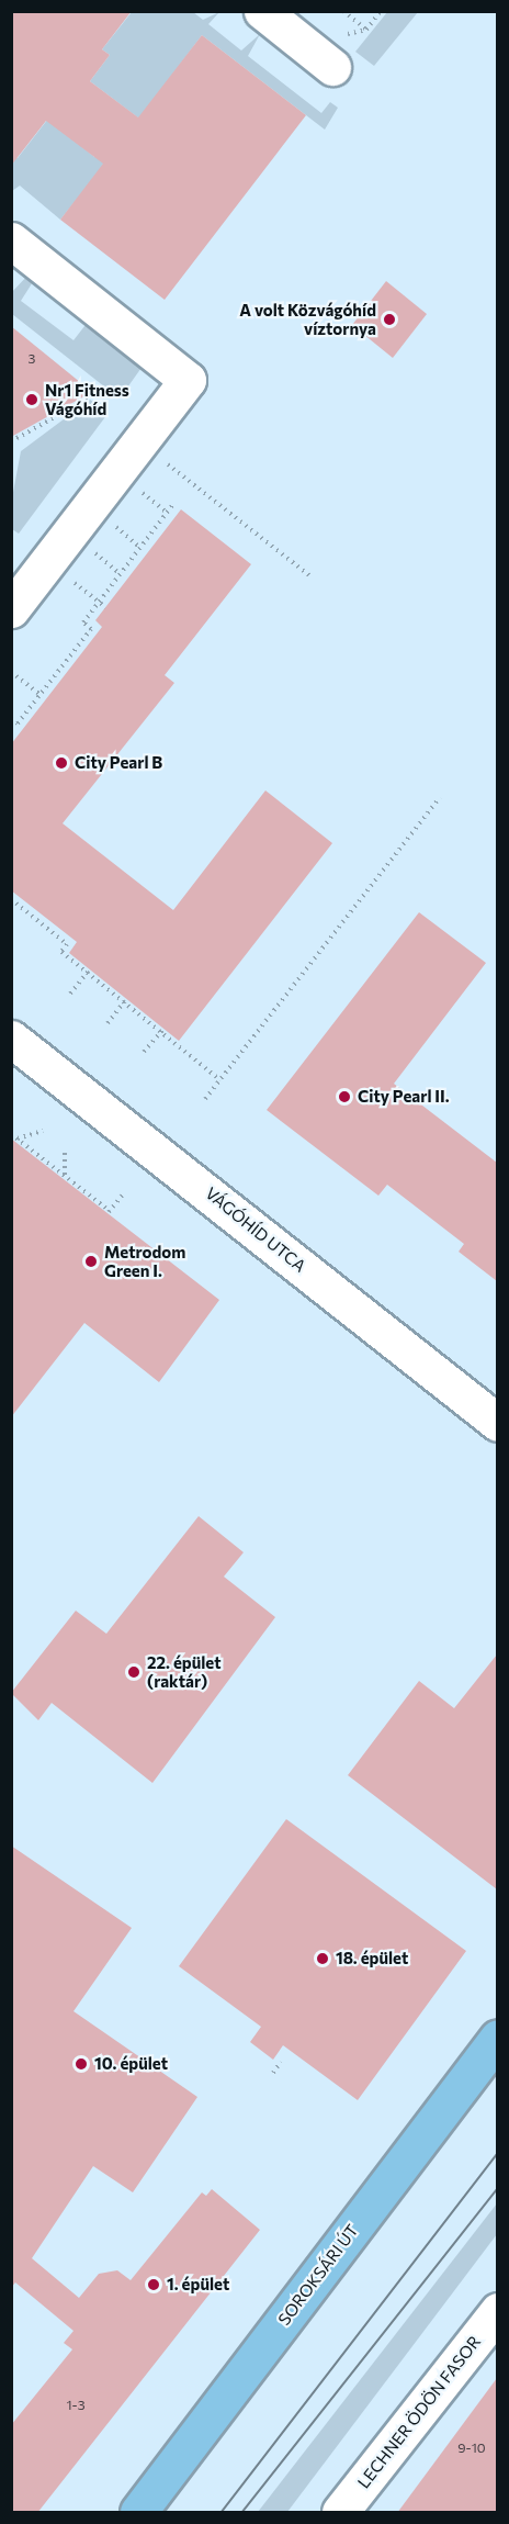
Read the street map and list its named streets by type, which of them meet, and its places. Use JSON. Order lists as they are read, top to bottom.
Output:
{
  "streets": {
    "main road": ["SOROKSÁRI ÚT"],
    "street": ["VÁGÓHÍD UTCA", "LECHNER ÖDÖN FASOR"]
  },
  "places": [
    "A volt Közvágóhíd víztornya",
    "Nr1 Fitness Vágóhíd",
    "City Pearl B",
    "City Pearl II.",
    "Metrodom Green I.",
    "22. épület (raktár)",
    "18. épület",
    "10. épület",
    "1. épület"
  ],
  "house_numbers": ["3", "1-3", "9-10"]
}
